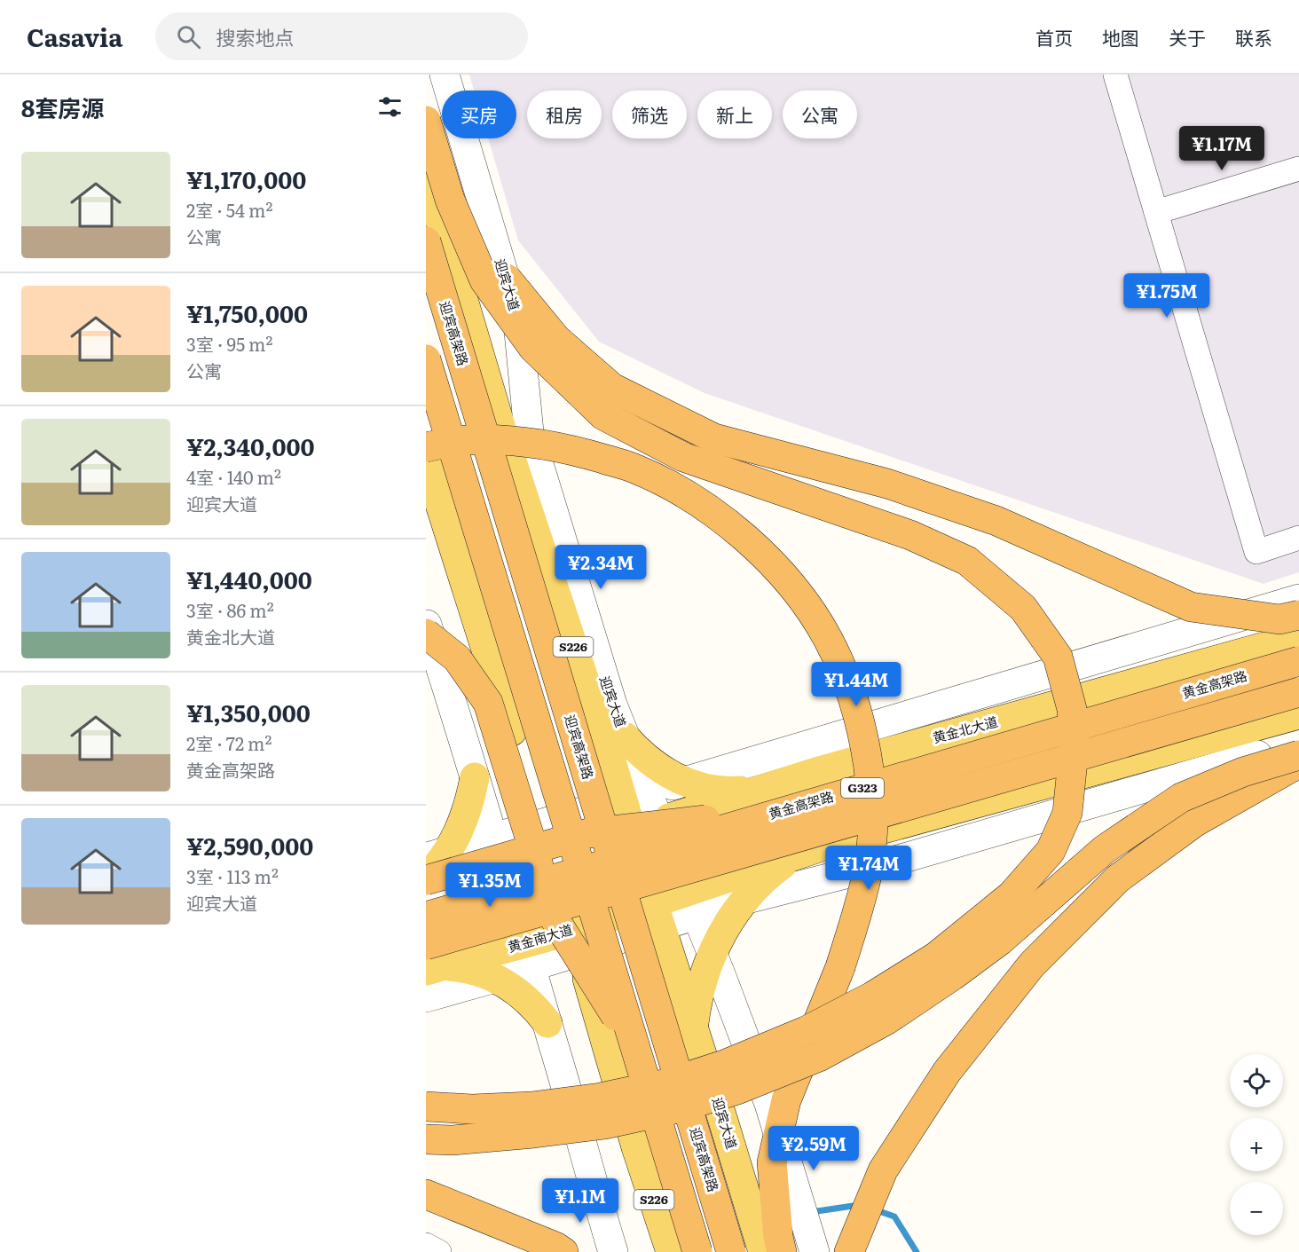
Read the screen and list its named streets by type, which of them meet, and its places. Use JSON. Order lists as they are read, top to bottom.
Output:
{
  "streets": {
    "highway": ["迎宾高架路", "黄金高架路", "G323"],
    "main road": [
      "迎宾大道",
      "S226",
      "黄金北大道",
      "黄金南大道"
    ]
  },
  "crossings": [
    ["迎宾大道", "黄金北大道"],
    ["迎宾大道", "黄金南大道"],
    ["S226", "黄金南大道"],
    ["G323", "黄金南大道"]
  ],
  "page": {
    "header": "Casavia",
    "search": "搜索地点",
    "nav": [
      "首页",
      "地图",
      "关于",
      "联系"
    ],
    "heading": "8套房源",
    "chip": [
      "买房",
      "租房",
      "筛选",
      "新上",
      "公寓"
    ],
    "price": [
      "¥1.17M",
      "¥1.75M",
      "¥2.34M",
      "¥1.44M",
      "¥1.74M",
      "¥1.35M",
      "¥2.59M",
      "¥1.1M"
    ],
    "list": [
      {
        "name": "¥1,170,000",
        "note": "2室 · 54 m² · 公寓"
      },
      {
        "name": "¥1,750,000",
        "note": "3室 · 95 m² · 公寓"
      },
      {
        "name": "¥2,340,000",
        "note": "4室 · 140 m² · 迎宾大道"
      },
      {
        "name": "¥1,440,000",
        "note": "3室 · 86 m² · 黄金北大道"
      },
      {
        "name": "¥1,350,000",
        "note": "2室 · 72 m² · 黄金高架路"
      },
      {
        "name": "¥2,590,000",
        "note": "3室 · 113 m² · 迎宾大道"
      }
    ],
    "map_buttons": ["+", "−"]
  }
}
